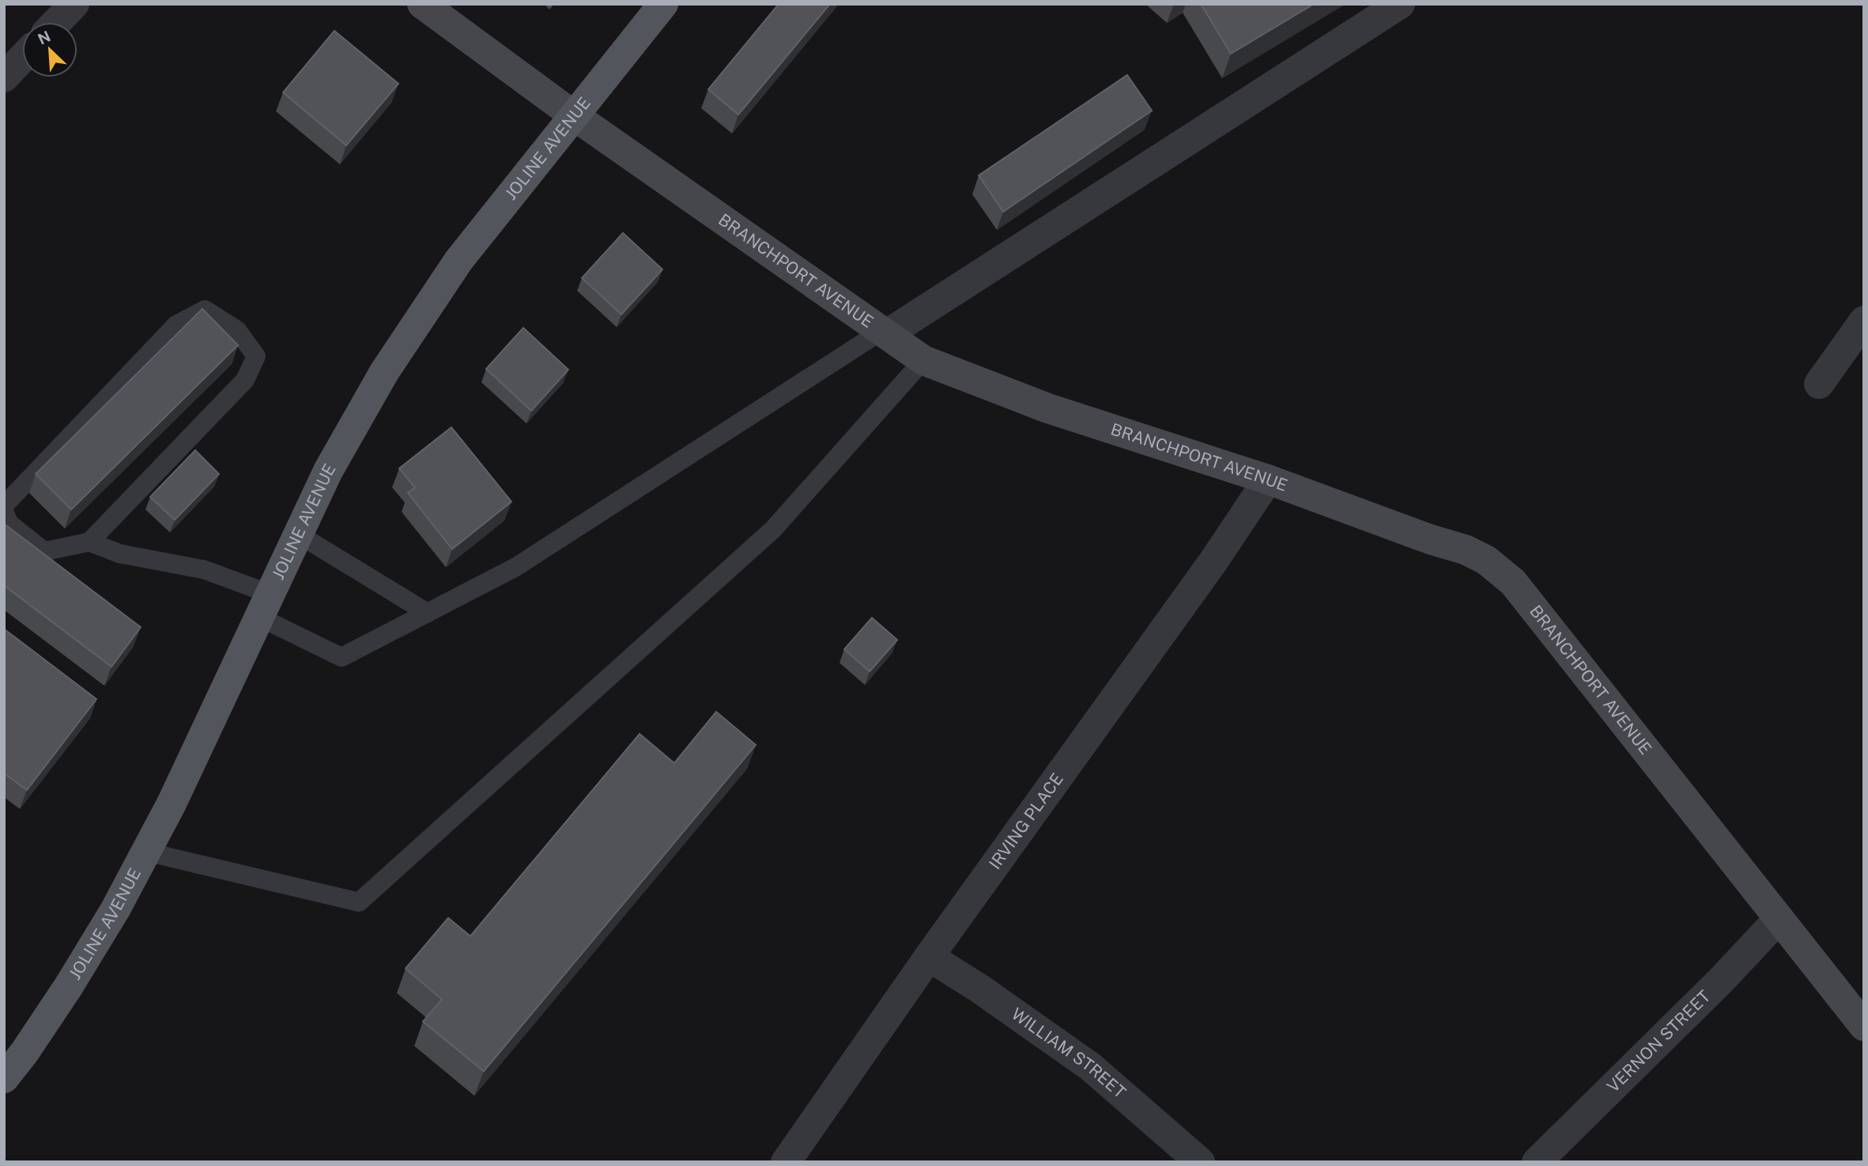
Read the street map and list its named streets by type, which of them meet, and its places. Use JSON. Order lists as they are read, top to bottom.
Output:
{
  "streets": {
    "main road": ["JOLINE AVENUE"],
    "street": [
      "BRANCHPORT AVENUE",
      "IRVING PLACE",
      "VERNON STREET",
      "WILLIAM STREET"
    ]
  },
  "crossings": [
    ["JOLINE AVENUE", "BRANCHPORT AVENUE"],
    ["BRANCHPORT AVENUE", "IRVING PLACE"],
    ["BRANCHPORT AVENUE", "VERNON STREET"],
    ["IRVING PLACE", "WILLIAM STREET"]
  ],
  "north": "top left"
}
